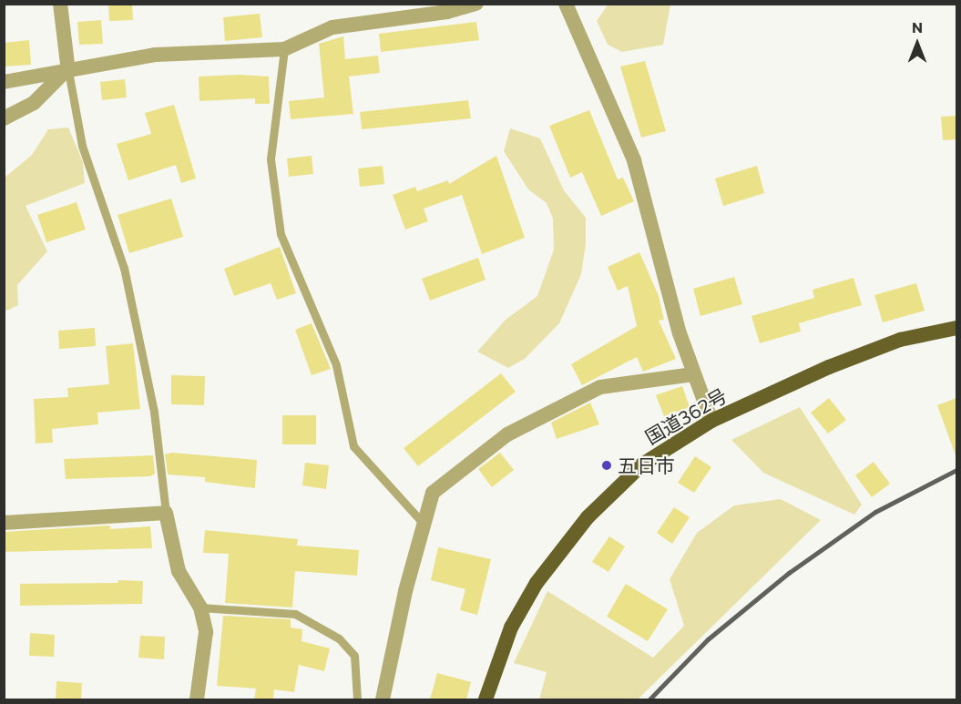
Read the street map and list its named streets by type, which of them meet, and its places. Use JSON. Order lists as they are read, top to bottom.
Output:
{
  "streets": {
    "highway": ["国道362号"]
  },
  "places": ["五日市"],
  "north": "top"
}
